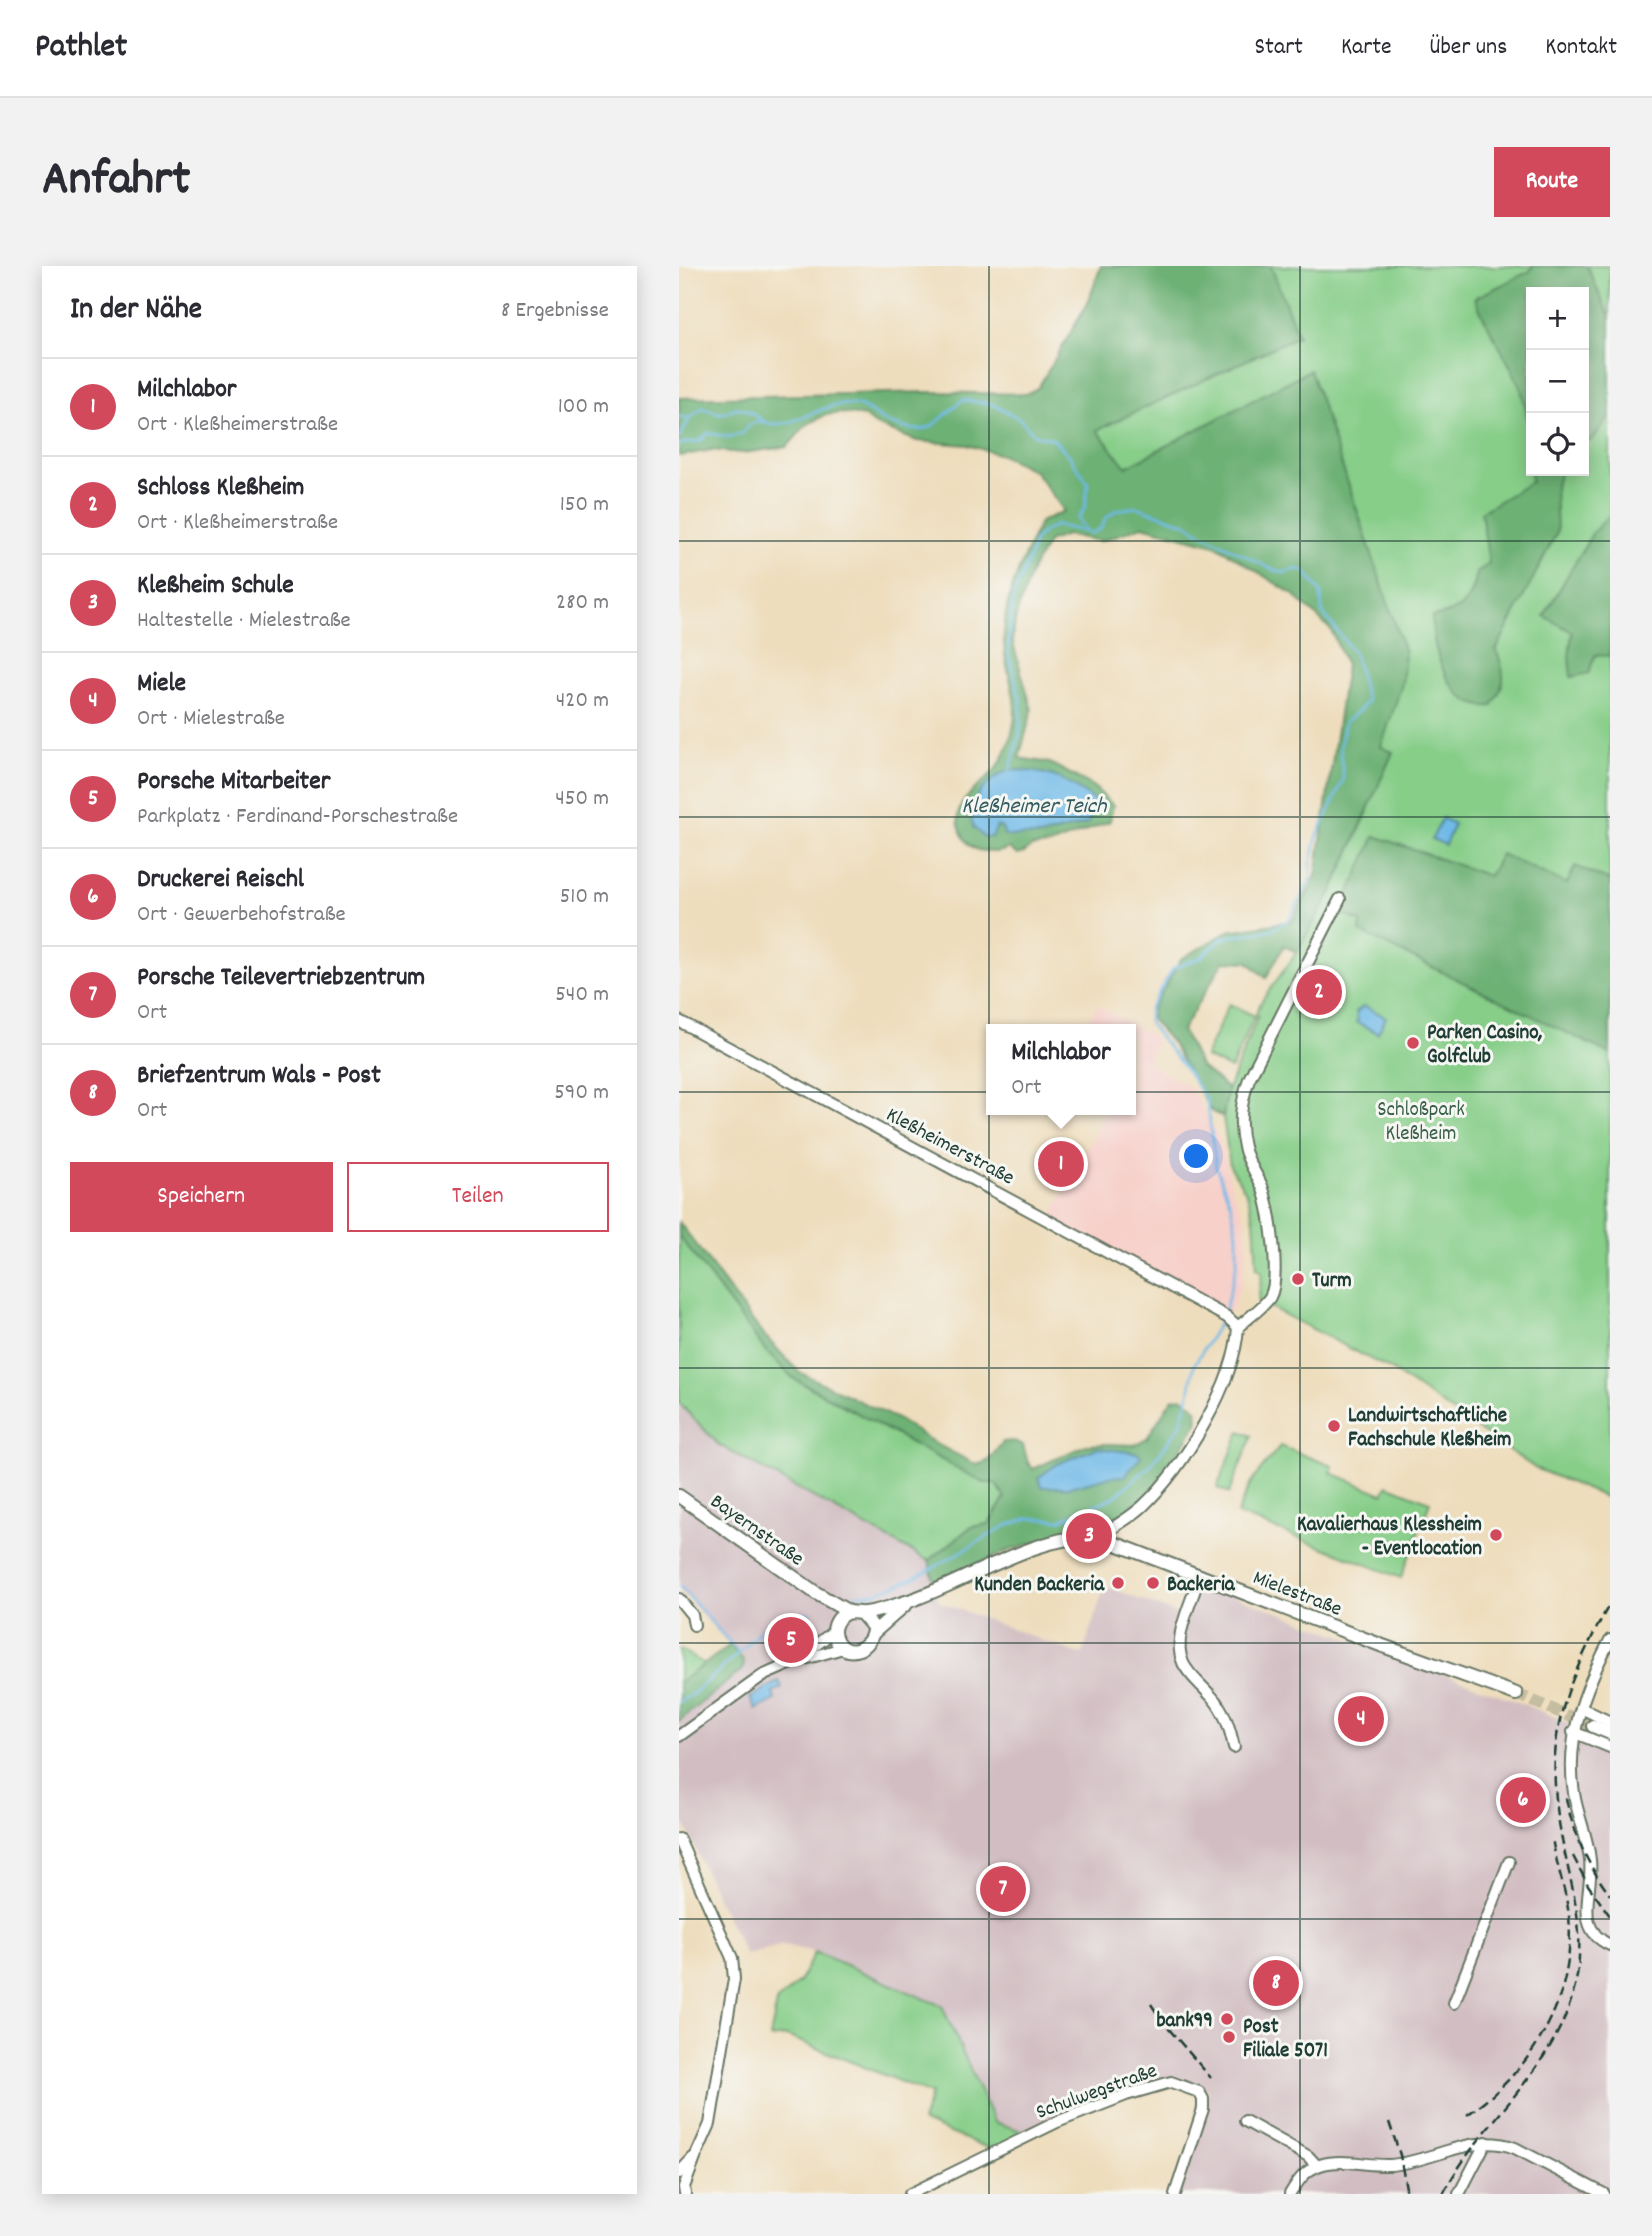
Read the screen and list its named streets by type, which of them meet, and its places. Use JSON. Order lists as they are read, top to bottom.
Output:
{
  "streets": {
    "street": [
      "Kleßheimerstraße",
      "Bayernstraße",
      "Mielestraße",
      "Schulwegstraße"
    ]
  },
  "crossings": [
    ["Bayernstraße", "Mielestraße"]
  ],
  "water": ["Kleßheimer Teich"],
  "parks": ["Schloßpark Kleßheim"],
  "places": [
    "Parken Casino, Golfclub",
    "Turm",
    "Landwirtschaftliche Fachschule Kleßheim",
    "Kavalierhaus Klessheim - Eventlocation",
    "Kunden Backeria",
    "Backeria",
    "bank99",
    "Post Filiale 5071"
  ],
  "page": {
    "header": "Pathlet",
    "nav": [
      "Start",
      "Karte",
      "Über uns",
      "Kontakt"
    ],
    "title": "Anfahrt",
    "buttons": [
      "Route",
      ["Speichern", "Teilen"]
    ],
    "heading": ["In der Nähe", "8 Ergebnisse"],
    "map_buttons": ["+", "−"],
    "list": [
      {
        "mark": "1",
        "name": "Milchlabor",
        "note": "Ort · Kleßheimerstraße",
        "value": "100 m"
      },
      {
        "mark": "2",
        "name": "Schloss Kleßheim",
        "note": "Ort · Kleßheimerstraße",
        "value": "150 m"
      },
      {
        "mark": "3",
        "name": "Kleßheim Schule",
        "note": "Haltestelle · Mielestraße",
        "value": "280 m"
      },
      {
        "mark": "4",
        "name": "Miele",
        "note": "Ort · Mielestraße",
        "value": "420 m"
      },
      {
        "mark": "5",
        "name": "Porsche Mitarbeiter",
        "note": "Parkplatz · Ferdinand-Porschestraße",
        "value": "450 m"
      },
      {
        "mark": "6",
        "name": "Druckerei Reischl",
        "note": "Ort · Gewerbehofstraße",
        "value": "510 m"
      },
      {
        "mark": "7",
        "name": "Porsche Teilevertriebzentrum",
        "note": "Ort",
        "value": "540 m"
      },
      {
        "mark": "8",
        "name": "Briefzentrum Wals - Post",
        "note": "Ort",
        "value": "590 m"
      }
    ],
    "pins": [
      "2",
      "1",
      "3",
      "5",
      "4",
      "6",
      "7",
      "8"
    ],
    "popup": ["Milchlabor", "Ort"]
  }
}
